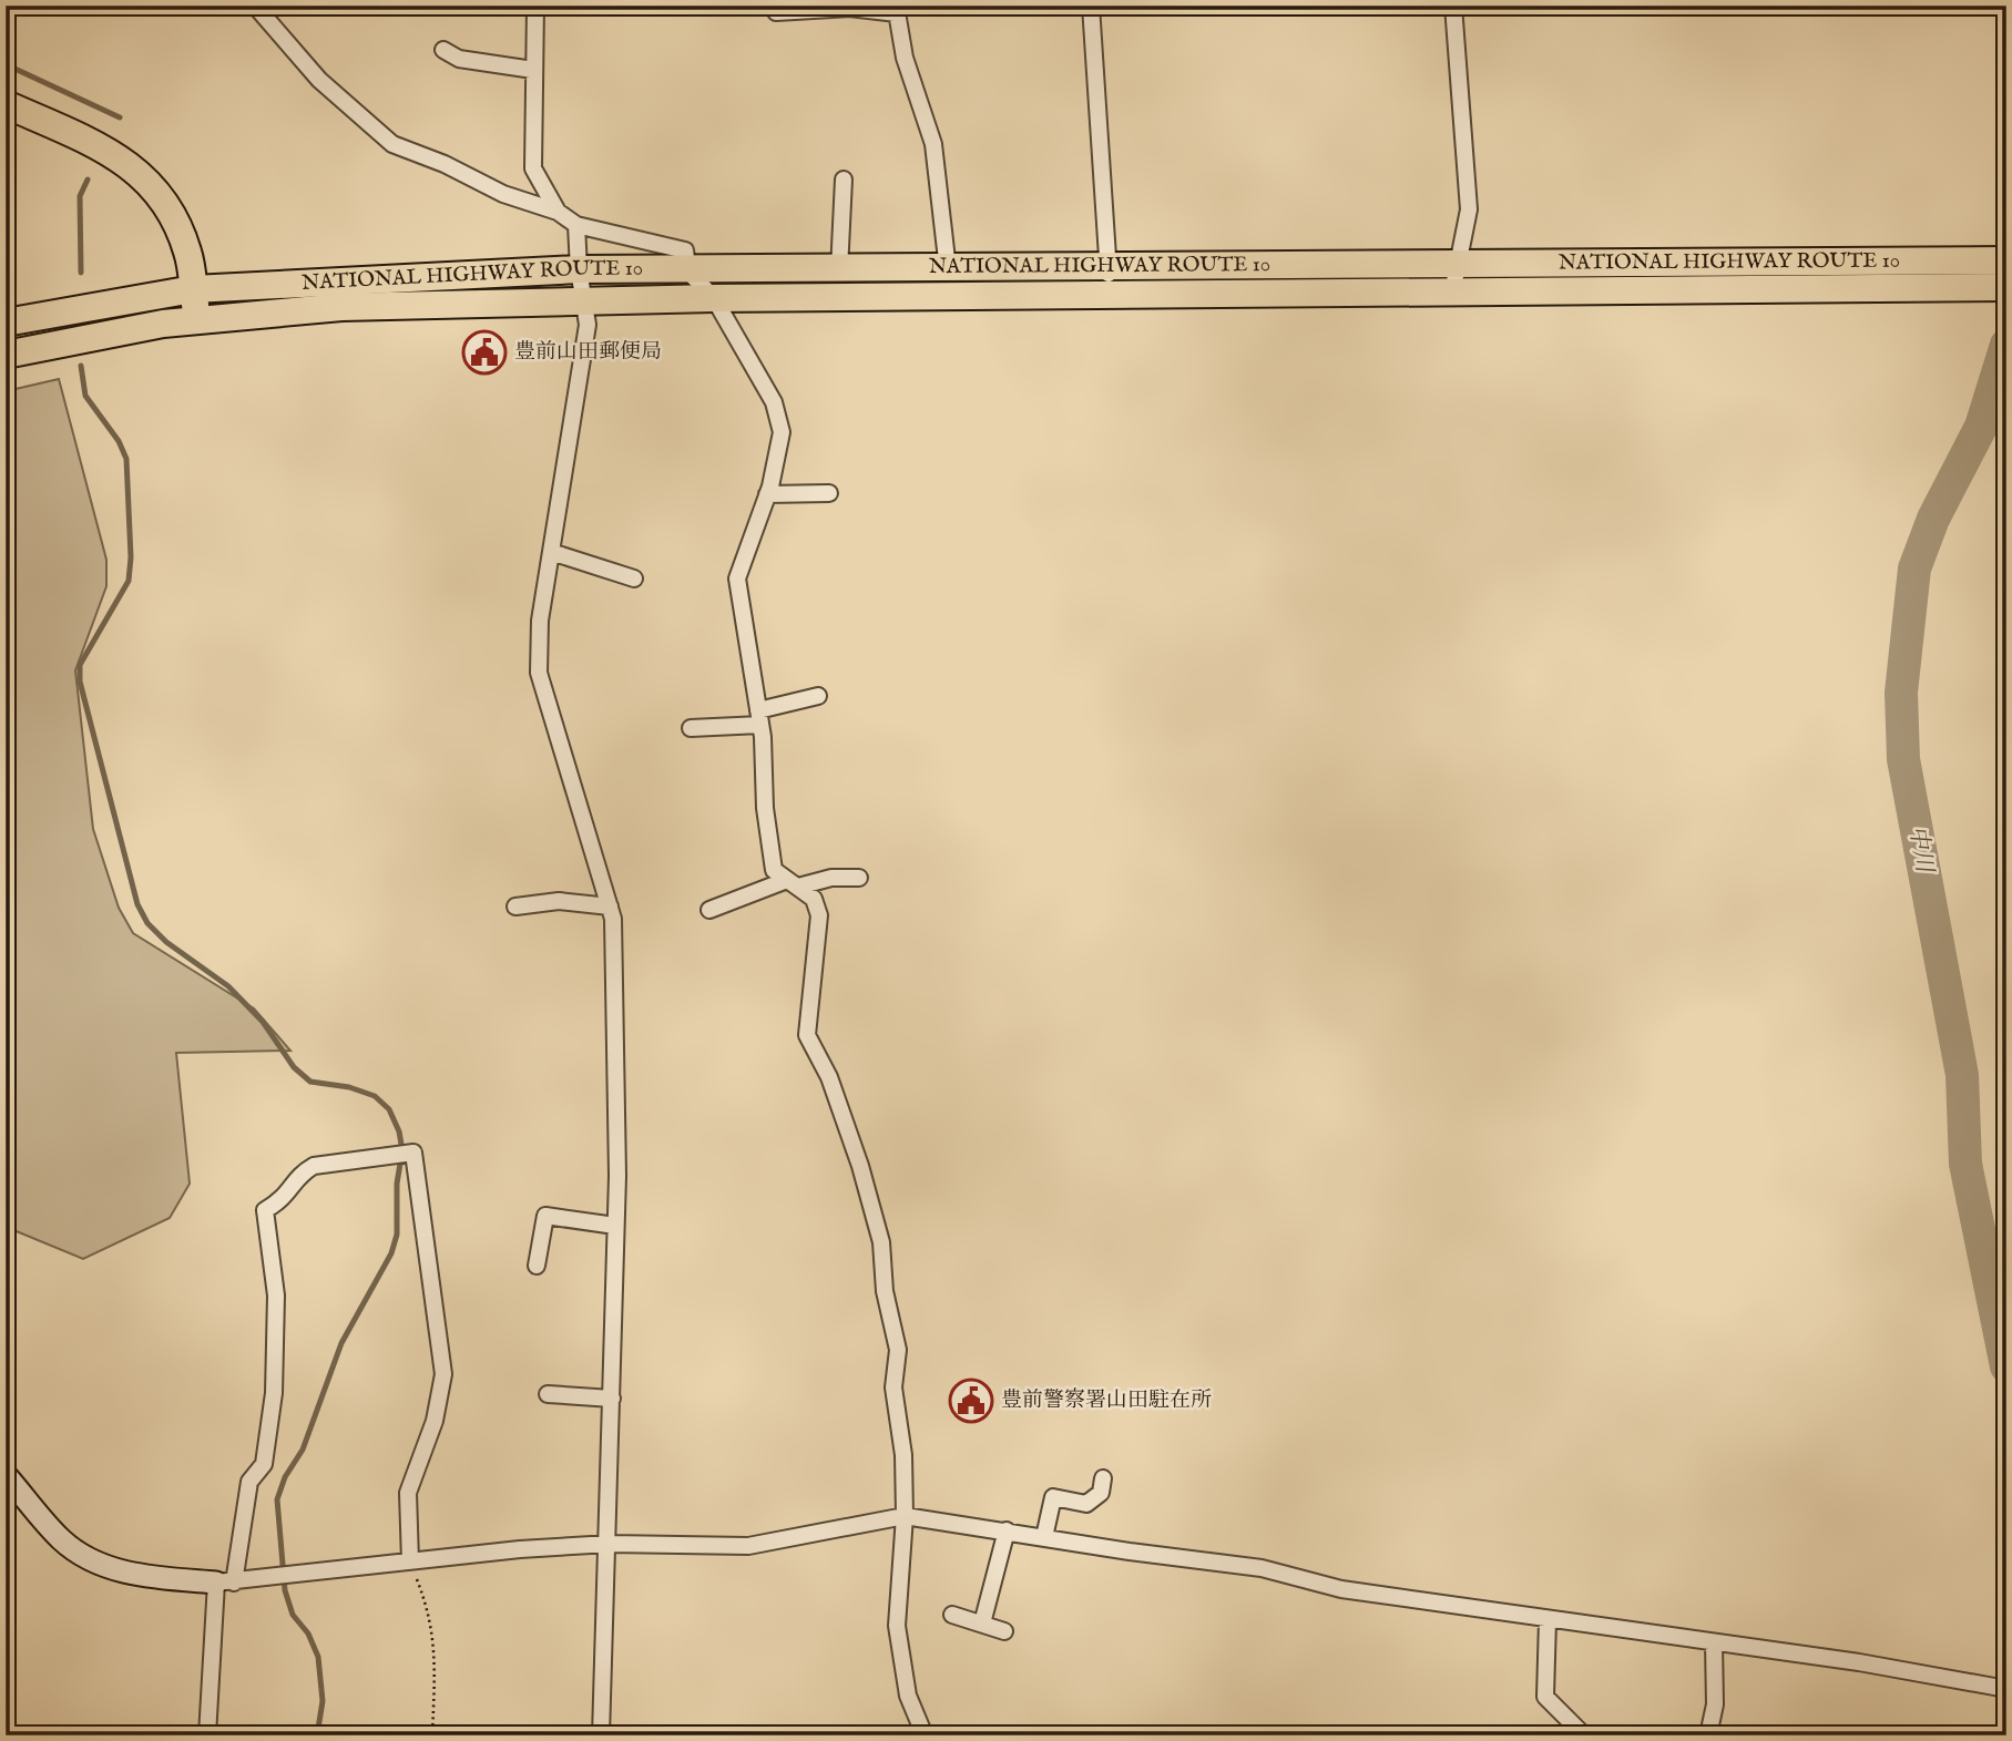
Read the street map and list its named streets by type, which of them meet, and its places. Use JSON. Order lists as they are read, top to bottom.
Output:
{
  "streets": {
    "highway": ["NATIONAL HIGHWAY ROUTE 10"]
  },
  "water": ["中川"],
  "places": {
    "public building": ["豊前山田郵便局", "豊前警察署山田駐在所"]
  }
}
